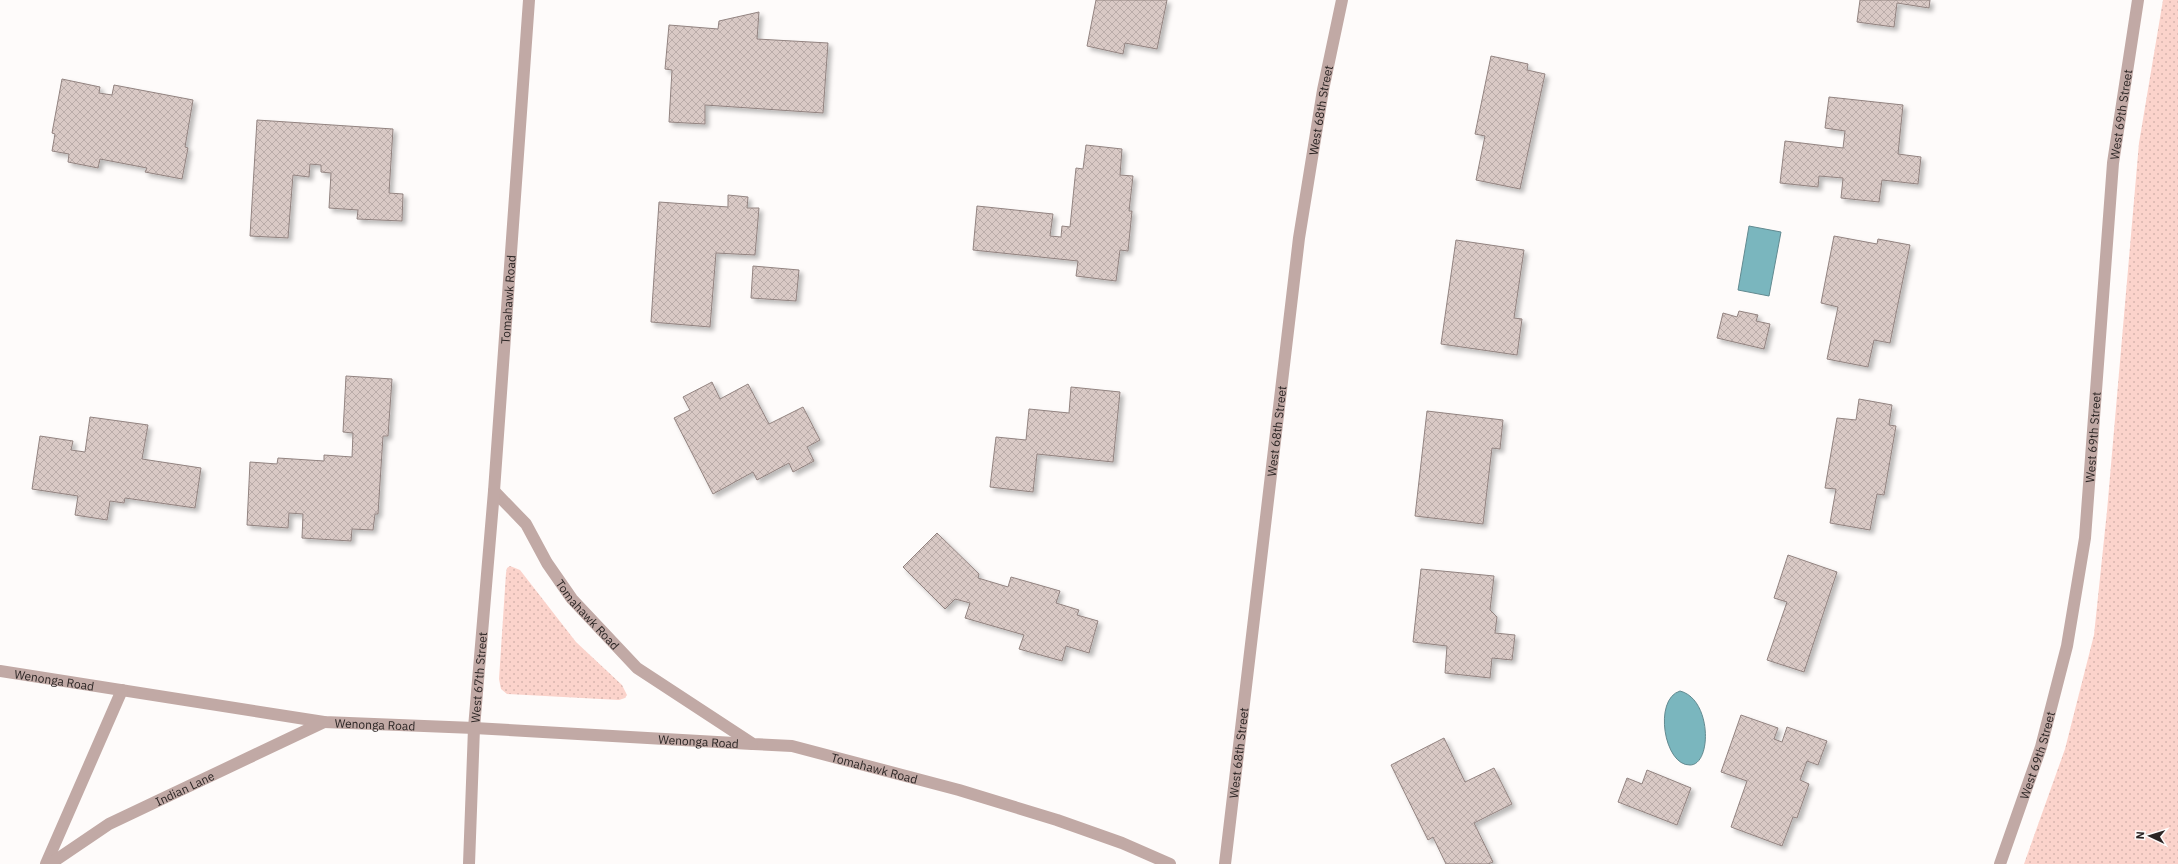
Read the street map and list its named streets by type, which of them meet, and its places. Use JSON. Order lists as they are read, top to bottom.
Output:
{
  "streets": {
    "street": [
      "West 68th Street",
      "West 69th Street",
      "Tomahawk Road",
      "West 67th Street",
      "Wenonga Road",
      "Indian Lane"
    ]
  },
  "crossings": [
    ["Tomahawk Road", "West 67th Street"],
    ["Tomahawk Road", "Wenonga Road"],
    ["West 67th Street", "Wenonga Road"],
    ["Wenonga Road", "Indian Lane"]
  ],
  "north": "left"
}
